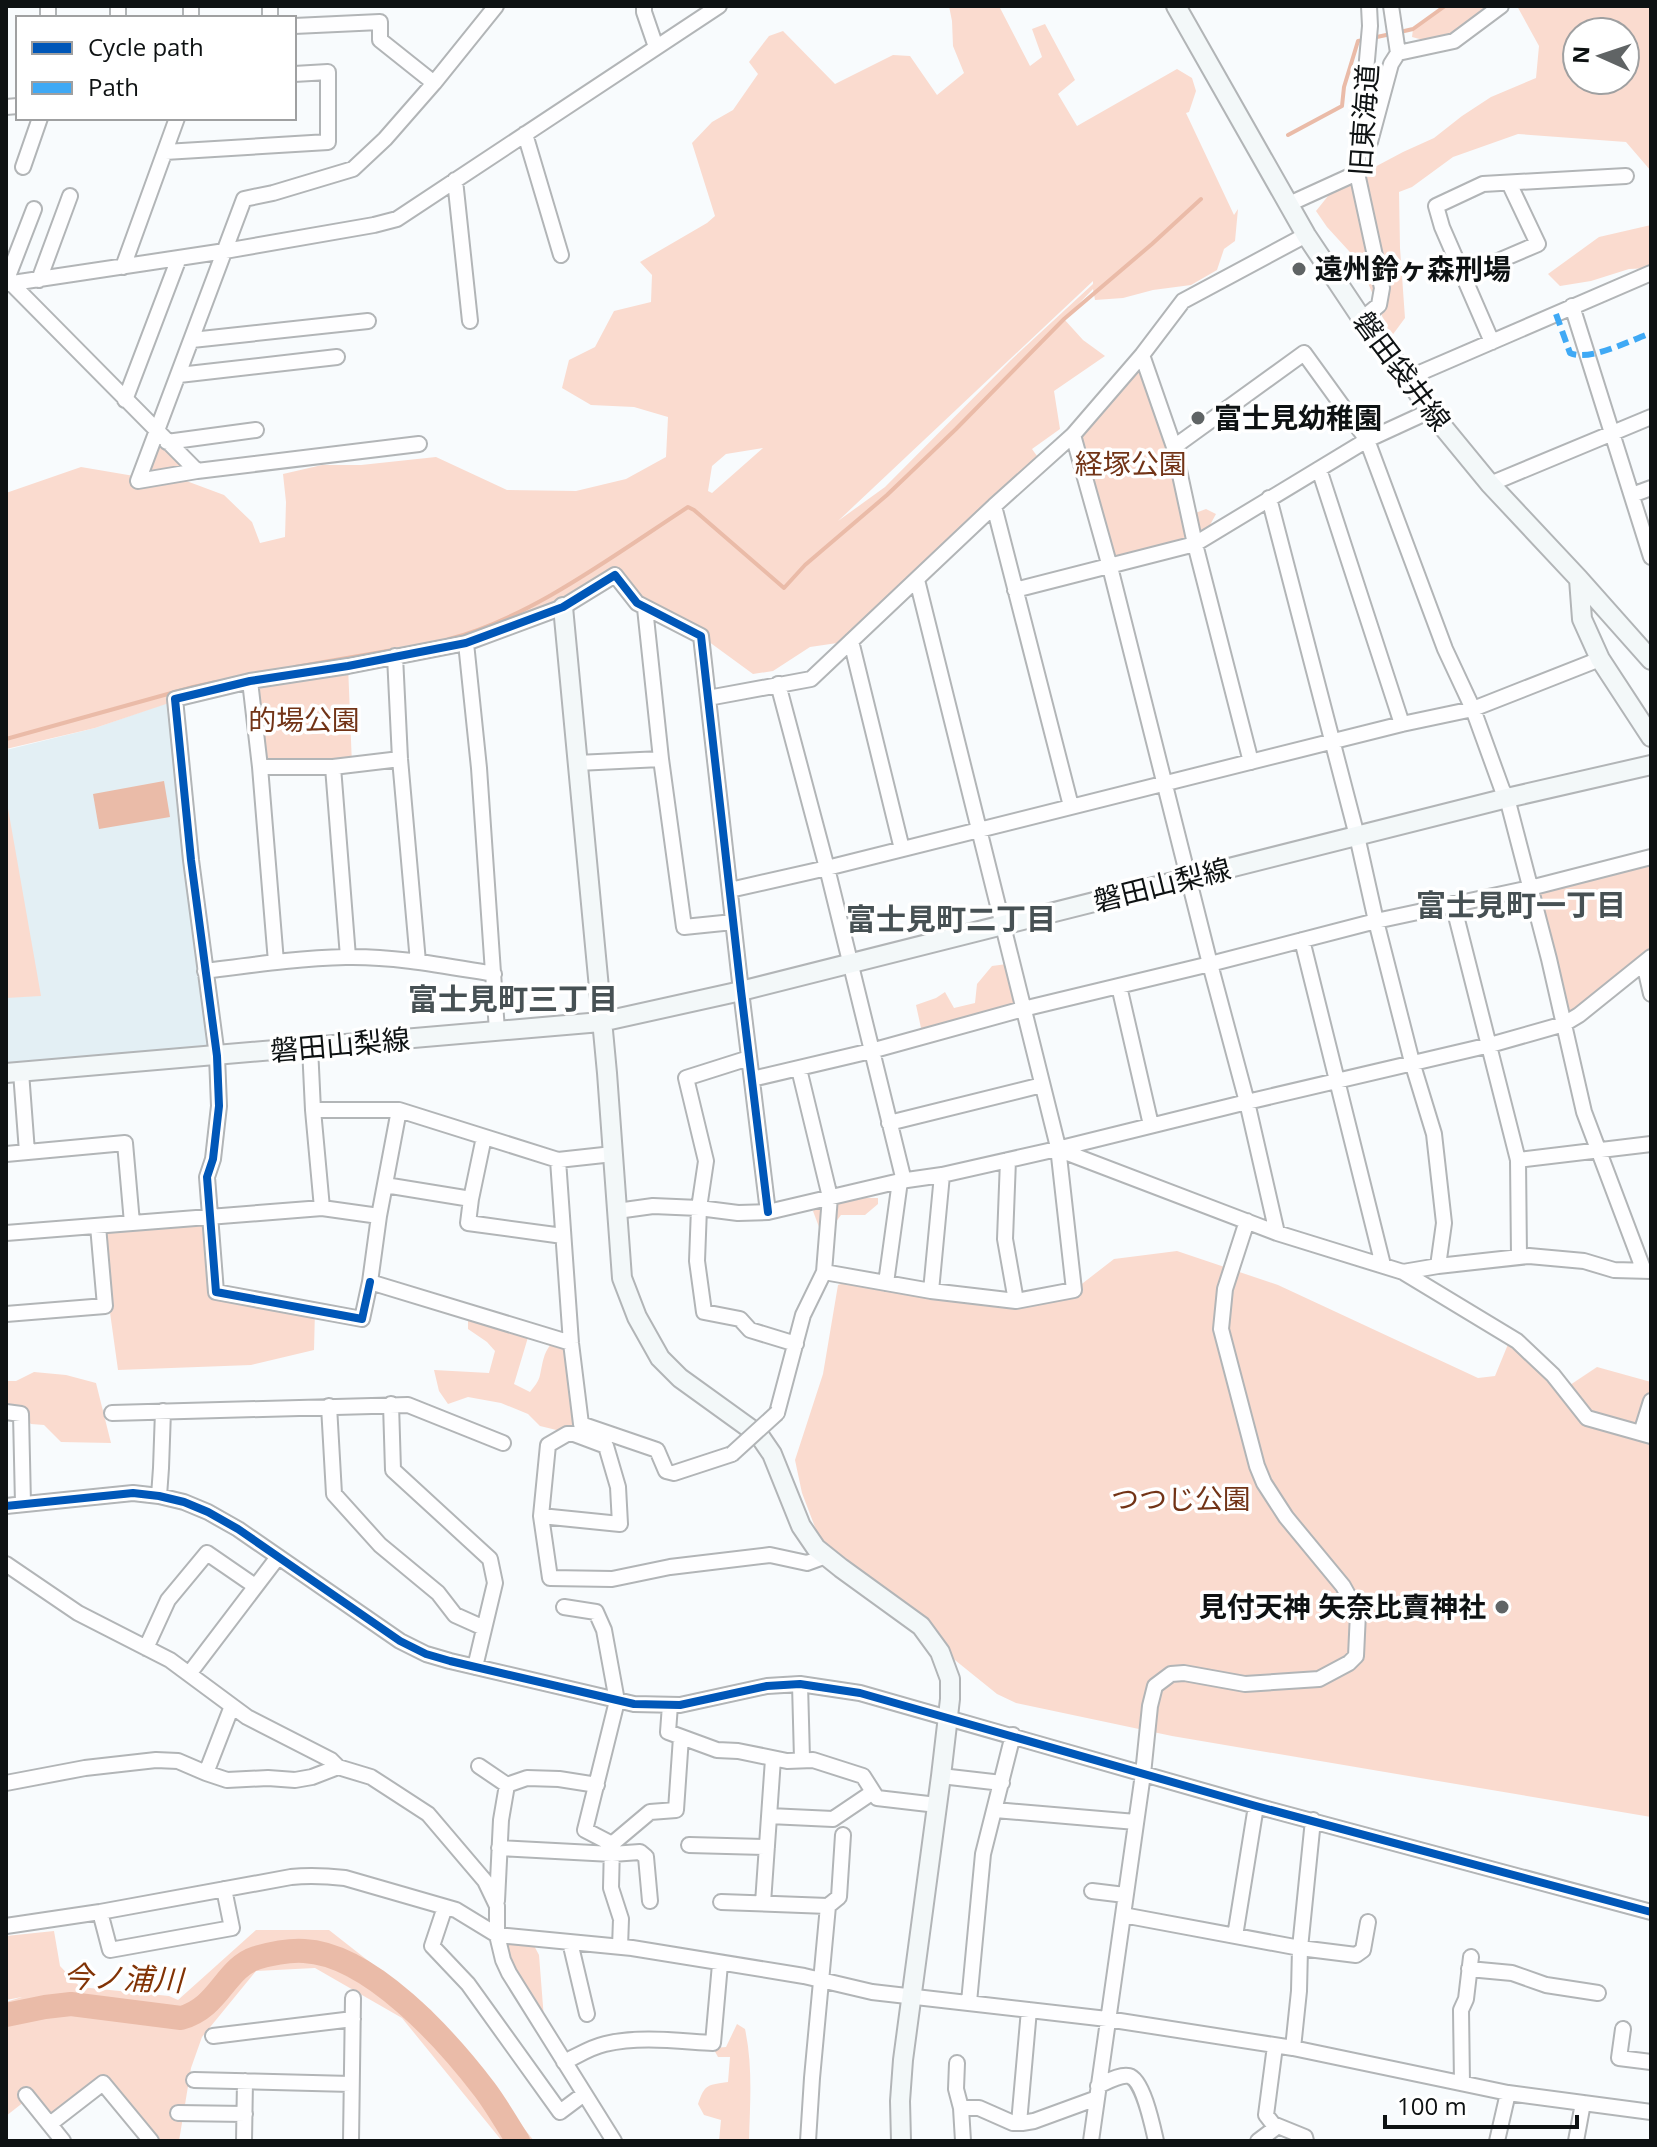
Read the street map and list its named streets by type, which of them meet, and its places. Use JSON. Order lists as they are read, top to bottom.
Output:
{
  "streets": {
    "main road": ["磐田袋井線", "磐田山梨線"],
    "street": ["旧東海道"]
  },
  "crossings": [
    ["旧東海道", "磐田袋井線"]
  ],
  "districts": ["富士見町一丁目", "富士見町二丁目", "富士見町三丁目"],
  "water": ["今ノ浦川"],
  "parks": ["経塚公園", "的場公園", "つつじ公園"],
  "places": ["遠州鈴ヶ森刑場", "富士見幼稚園", "見付天神 矢奈比賣神社"],
  "legend": ["Cycle path", "Path"],
  "scale_bar": "100 m",
  "north": "left"
}
